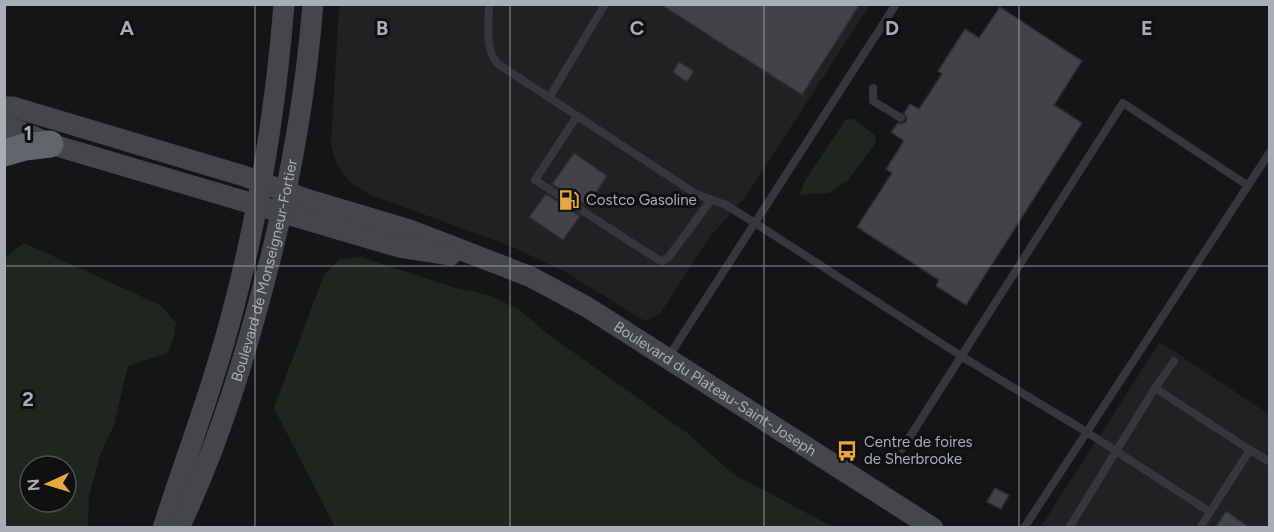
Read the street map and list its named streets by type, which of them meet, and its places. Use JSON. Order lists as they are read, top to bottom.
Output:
{
  "streets": {
    "street": ["Boulevard de Monseigneur-Fortier", "Boulevard du Plateau-Saint-Joseph"]
  },
  "crossings": [
    ["Boulevard de Monseigneur-Fortier", "Boulevard du Plateau-Saint-Joseph"]
  ],
  "places": {
    "fuel station": ["Costco Gasoline"],
    "bus stop": ["Centre de foires de Sherbrooke"]
  },
  "north": "left",
  "grid": {
    "columns": [
      "A",
      "B",
      "C",
      "D",
      "E"
    ],
    "rows": ["1", "2"]
  }
}
